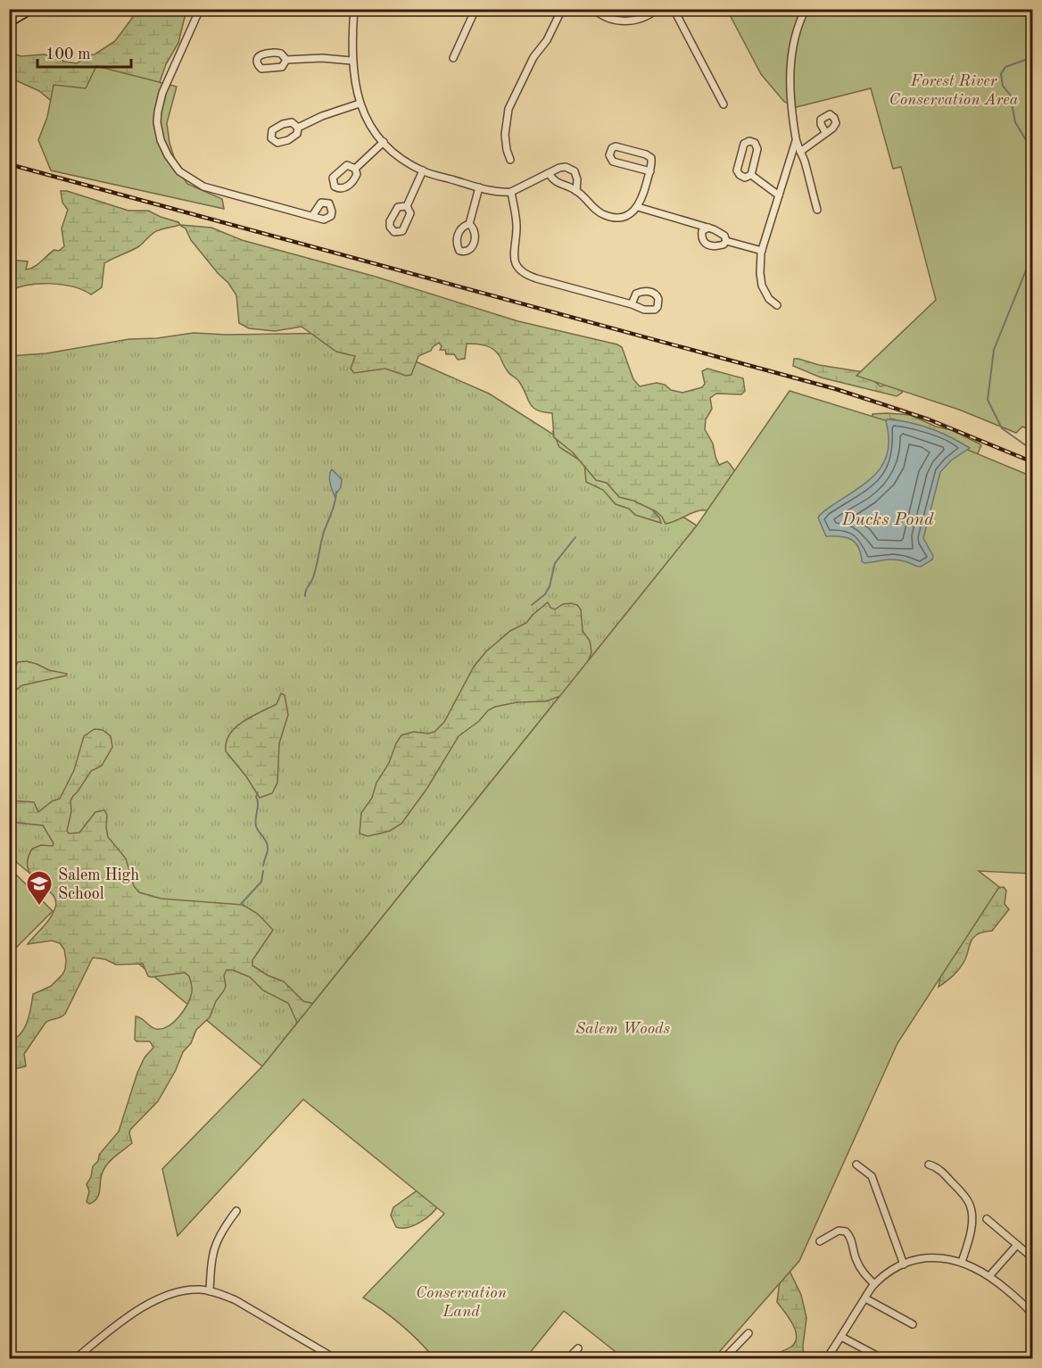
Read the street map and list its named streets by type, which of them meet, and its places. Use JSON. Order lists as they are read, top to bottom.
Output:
{
  "water": ["Ducks Pond"],
  "parks": ["Forest River Conservation Area", "Salem Woods", "Conservation Land"],
  "places": {
    "school or university": ["Salem High School"]
  },
  "scale_bar": "100 m"
}
